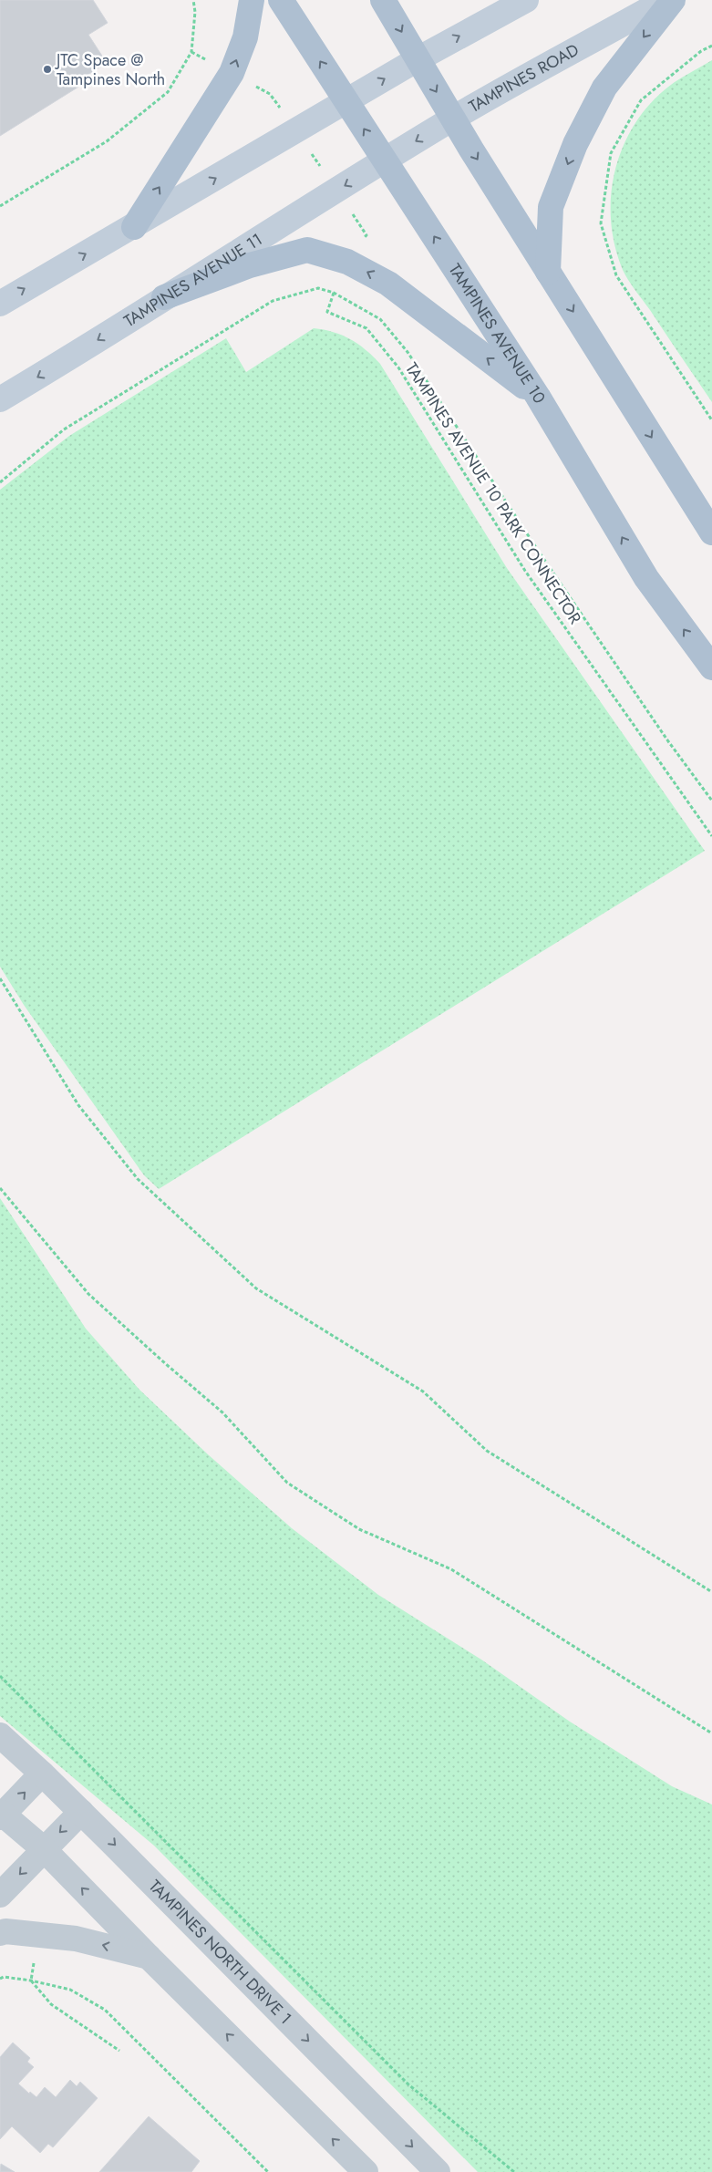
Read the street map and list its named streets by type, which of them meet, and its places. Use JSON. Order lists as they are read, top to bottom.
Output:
{
  "streets": {
    "main road": ["TAMPINES ROAD", "TAMPINES AVENUE 11", "TAMPINES AVENUE 10"],
    "street": ["TAMPINES NORTH DRIVE 1"],
    "path": ["TAMPINES AVENUE 10 PARK CONNECTOR"]
  },
  "crossings": [
    ["TAMPINES ROAD", "TAMPINES AVENUE 11"],
    ["TAMPINES ROAD", "TAMPINES AVENUE 10"],
    ["TAMPINES AVENUE 11", "TAMPINES AVENUE 10"]
  ],
  "places": ["JTC Space @ Tampines North"]
}
